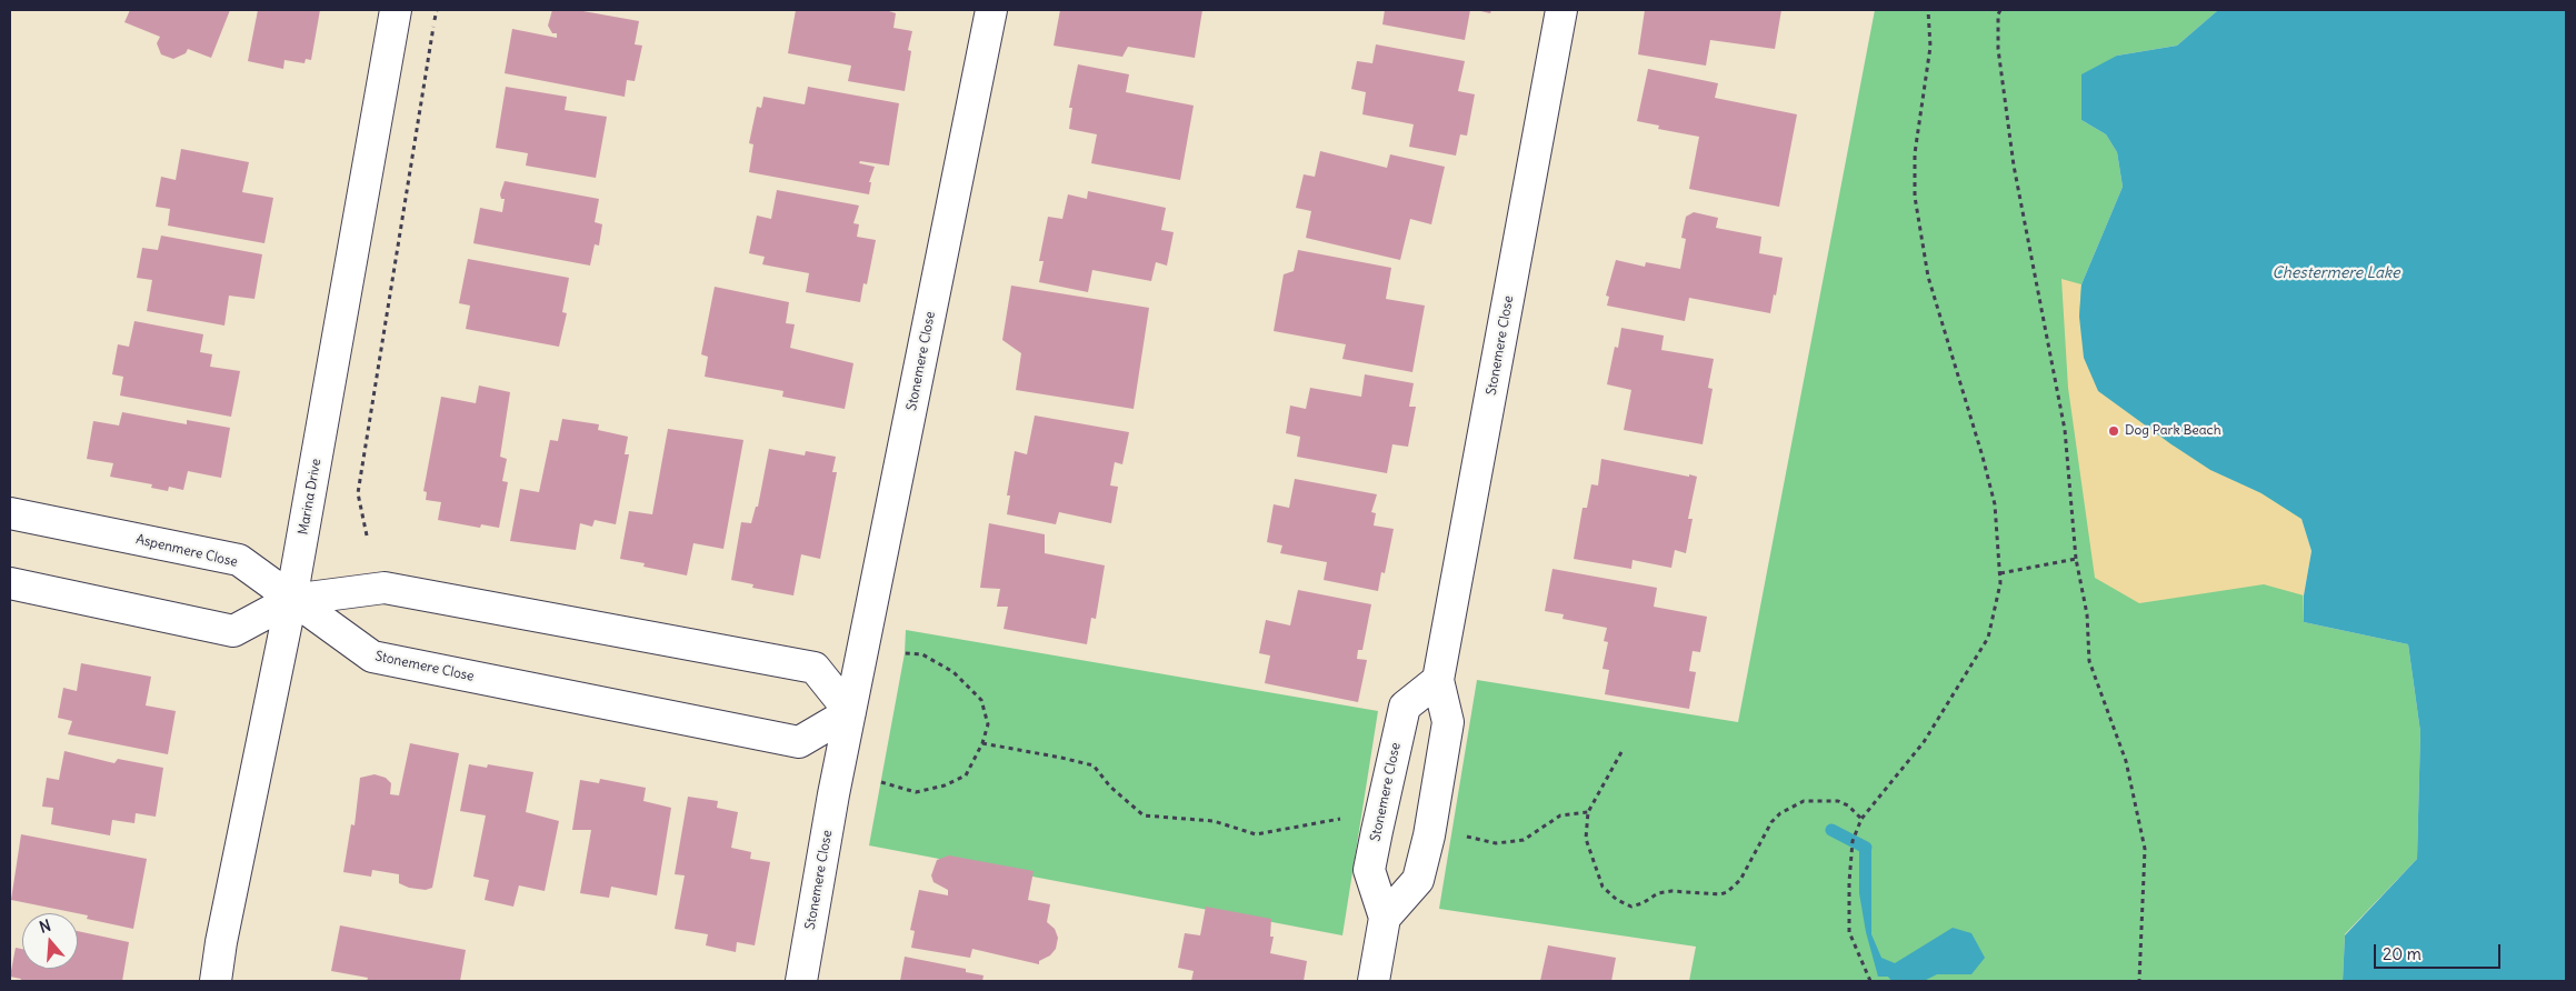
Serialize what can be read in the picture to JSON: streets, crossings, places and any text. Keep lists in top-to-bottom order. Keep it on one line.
{"streets":{"street":["Stonemere Close","Marina Drive","Aspenmere Close"]},"crossings":[["Stonemere Close","Marina Drive"],["Stonemere Close","Aspenmere Close"],["Marina Drive","Aspenmere Close"]],"water":["Chestermere Lake"],"places":["Dog Park Beach"],"scale_bar":"20 m","north":"top"}
